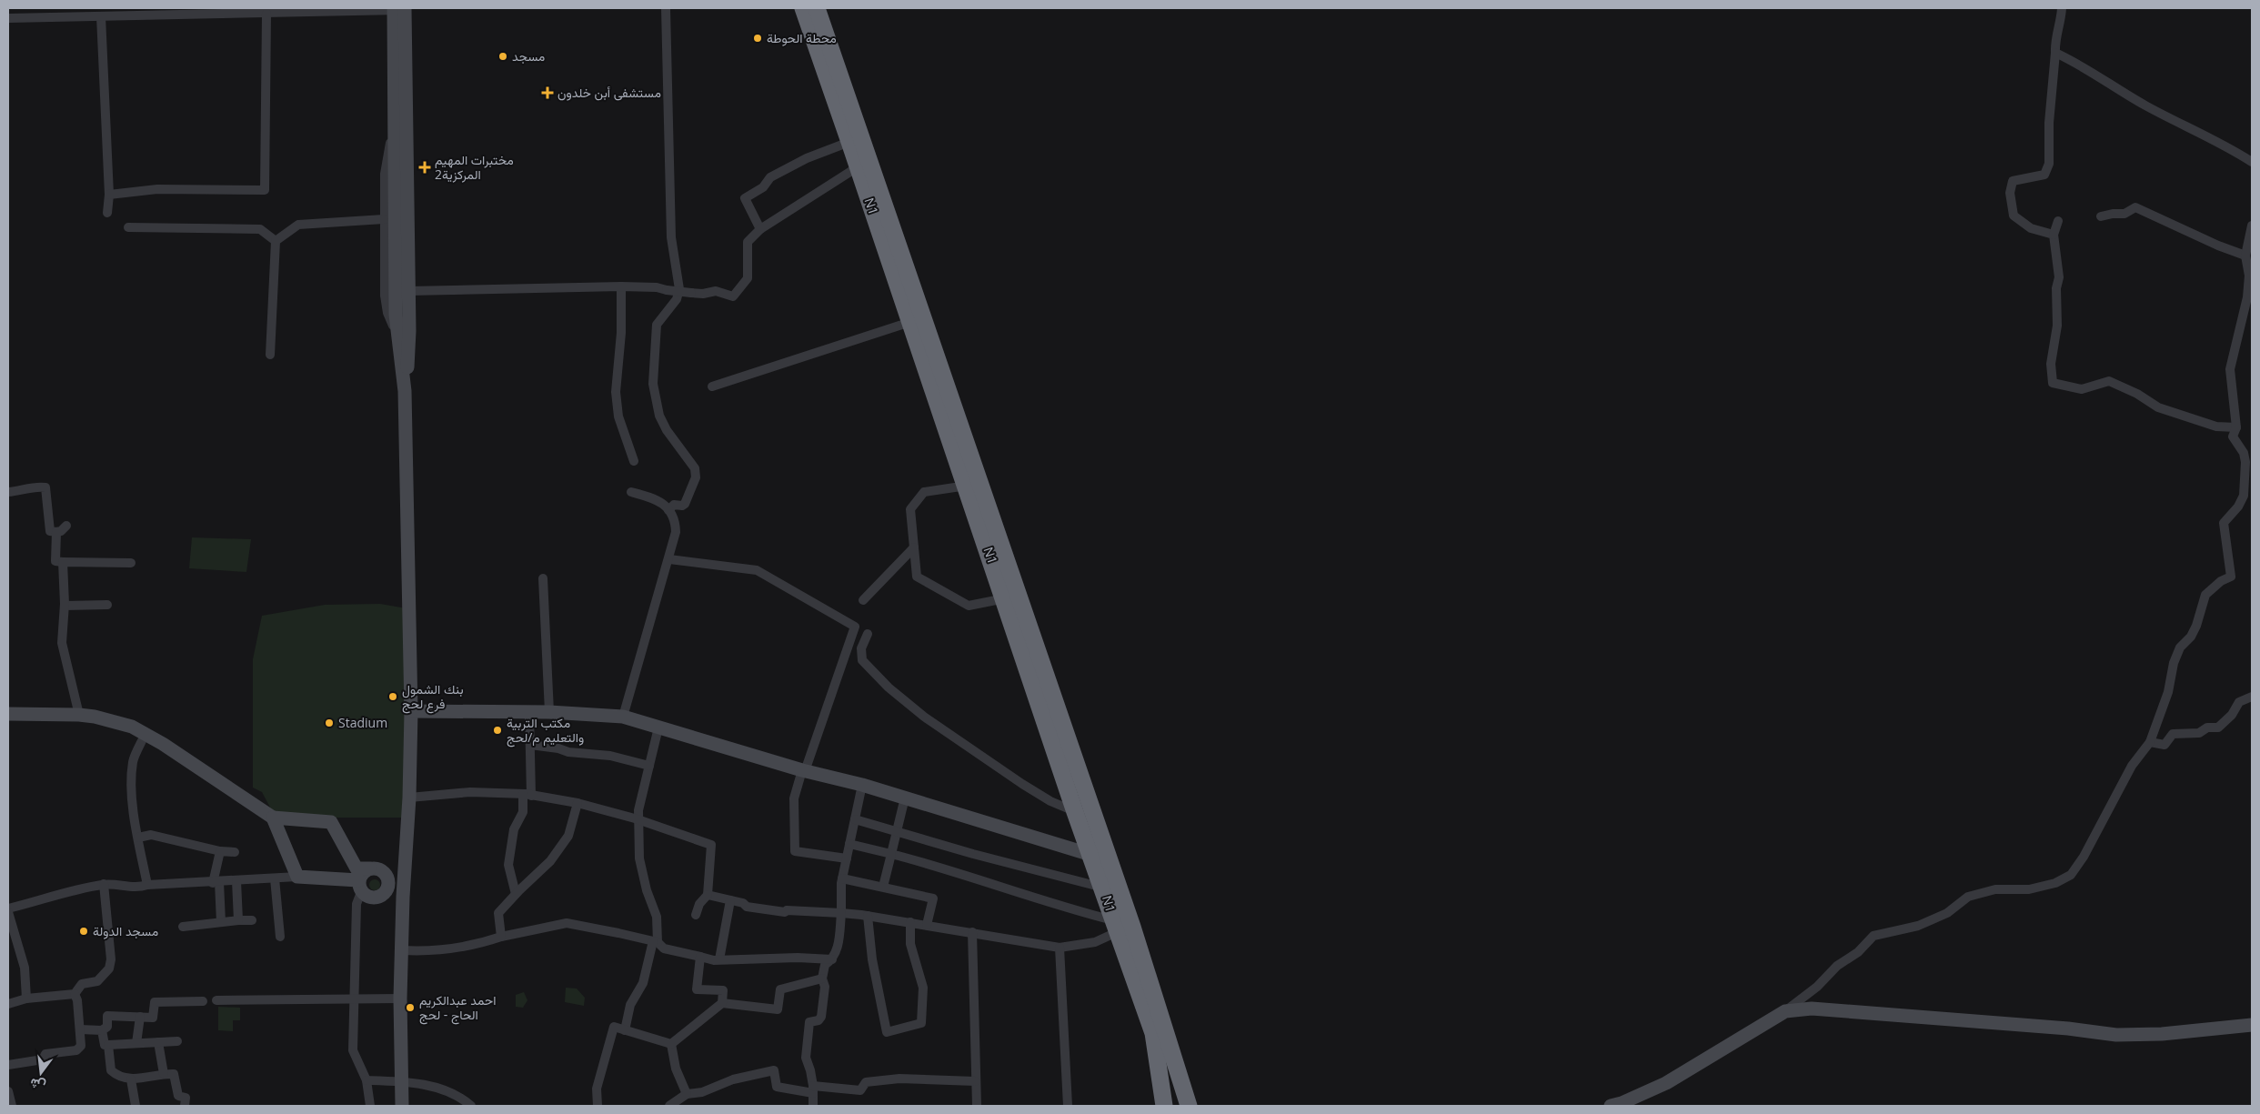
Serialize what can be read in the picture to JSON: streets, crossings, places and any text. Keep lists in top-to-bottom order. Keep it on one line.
{"streets":{"highway":["N1"]},"places":{"other":["محطة الحوطة","مسجد","بنك الشمول فرع لحج","Stadium","مكتب التربية والتعليم م/لحج","مسجد الدولة","احمد عبدالكريم الحاج - لحج"],"health":["مستشفى أبن خلدون","مختبرات المهيم المركزية2"]},"north":"bottom"}
